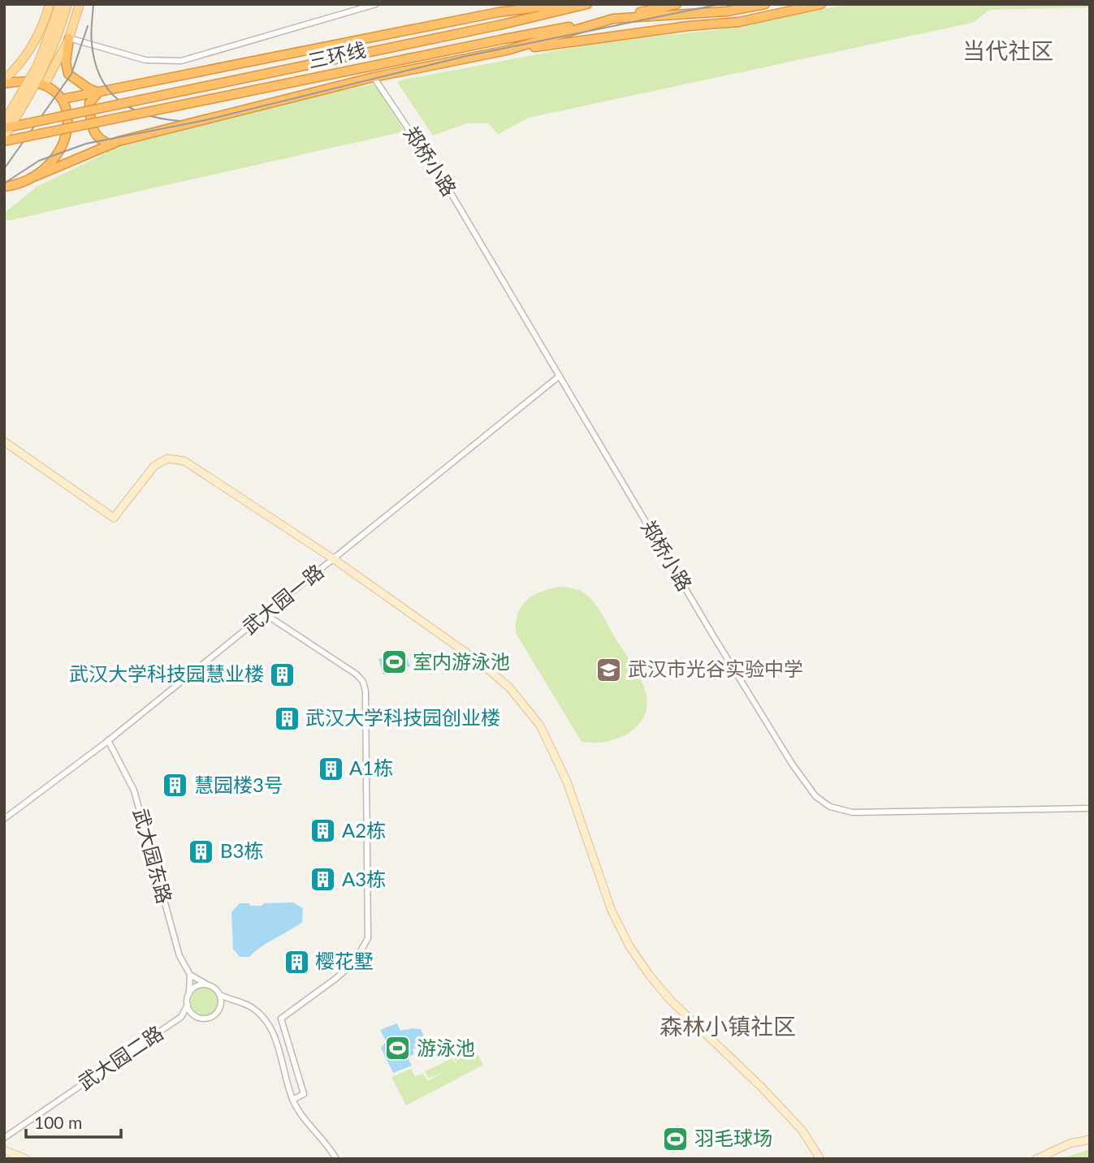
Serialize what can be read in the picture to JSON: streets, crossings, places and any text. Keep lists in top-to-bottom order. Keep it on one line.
{"streets":{"highway":["三环线"],"street":["郑桥小路","武大园一路","武大园东路","武大园二路"]},"crossings":[["郑桥小路","武大园一路"],["武大园一路","武大园东路"]],"districts":["当代社区","森林小镇社区"],"places":{"sports":["室内游泳池","游泳池","羽毛球场"],"school or university":["武汉市光谷实验中学"],"building":["武汉大学科技园慧业楼","武汉大学科技园创业楼","A1栋","慧园楼3号","A2栋","B3栋","A3栋","樱花墅"]},"scale_bar":"100 m"}
